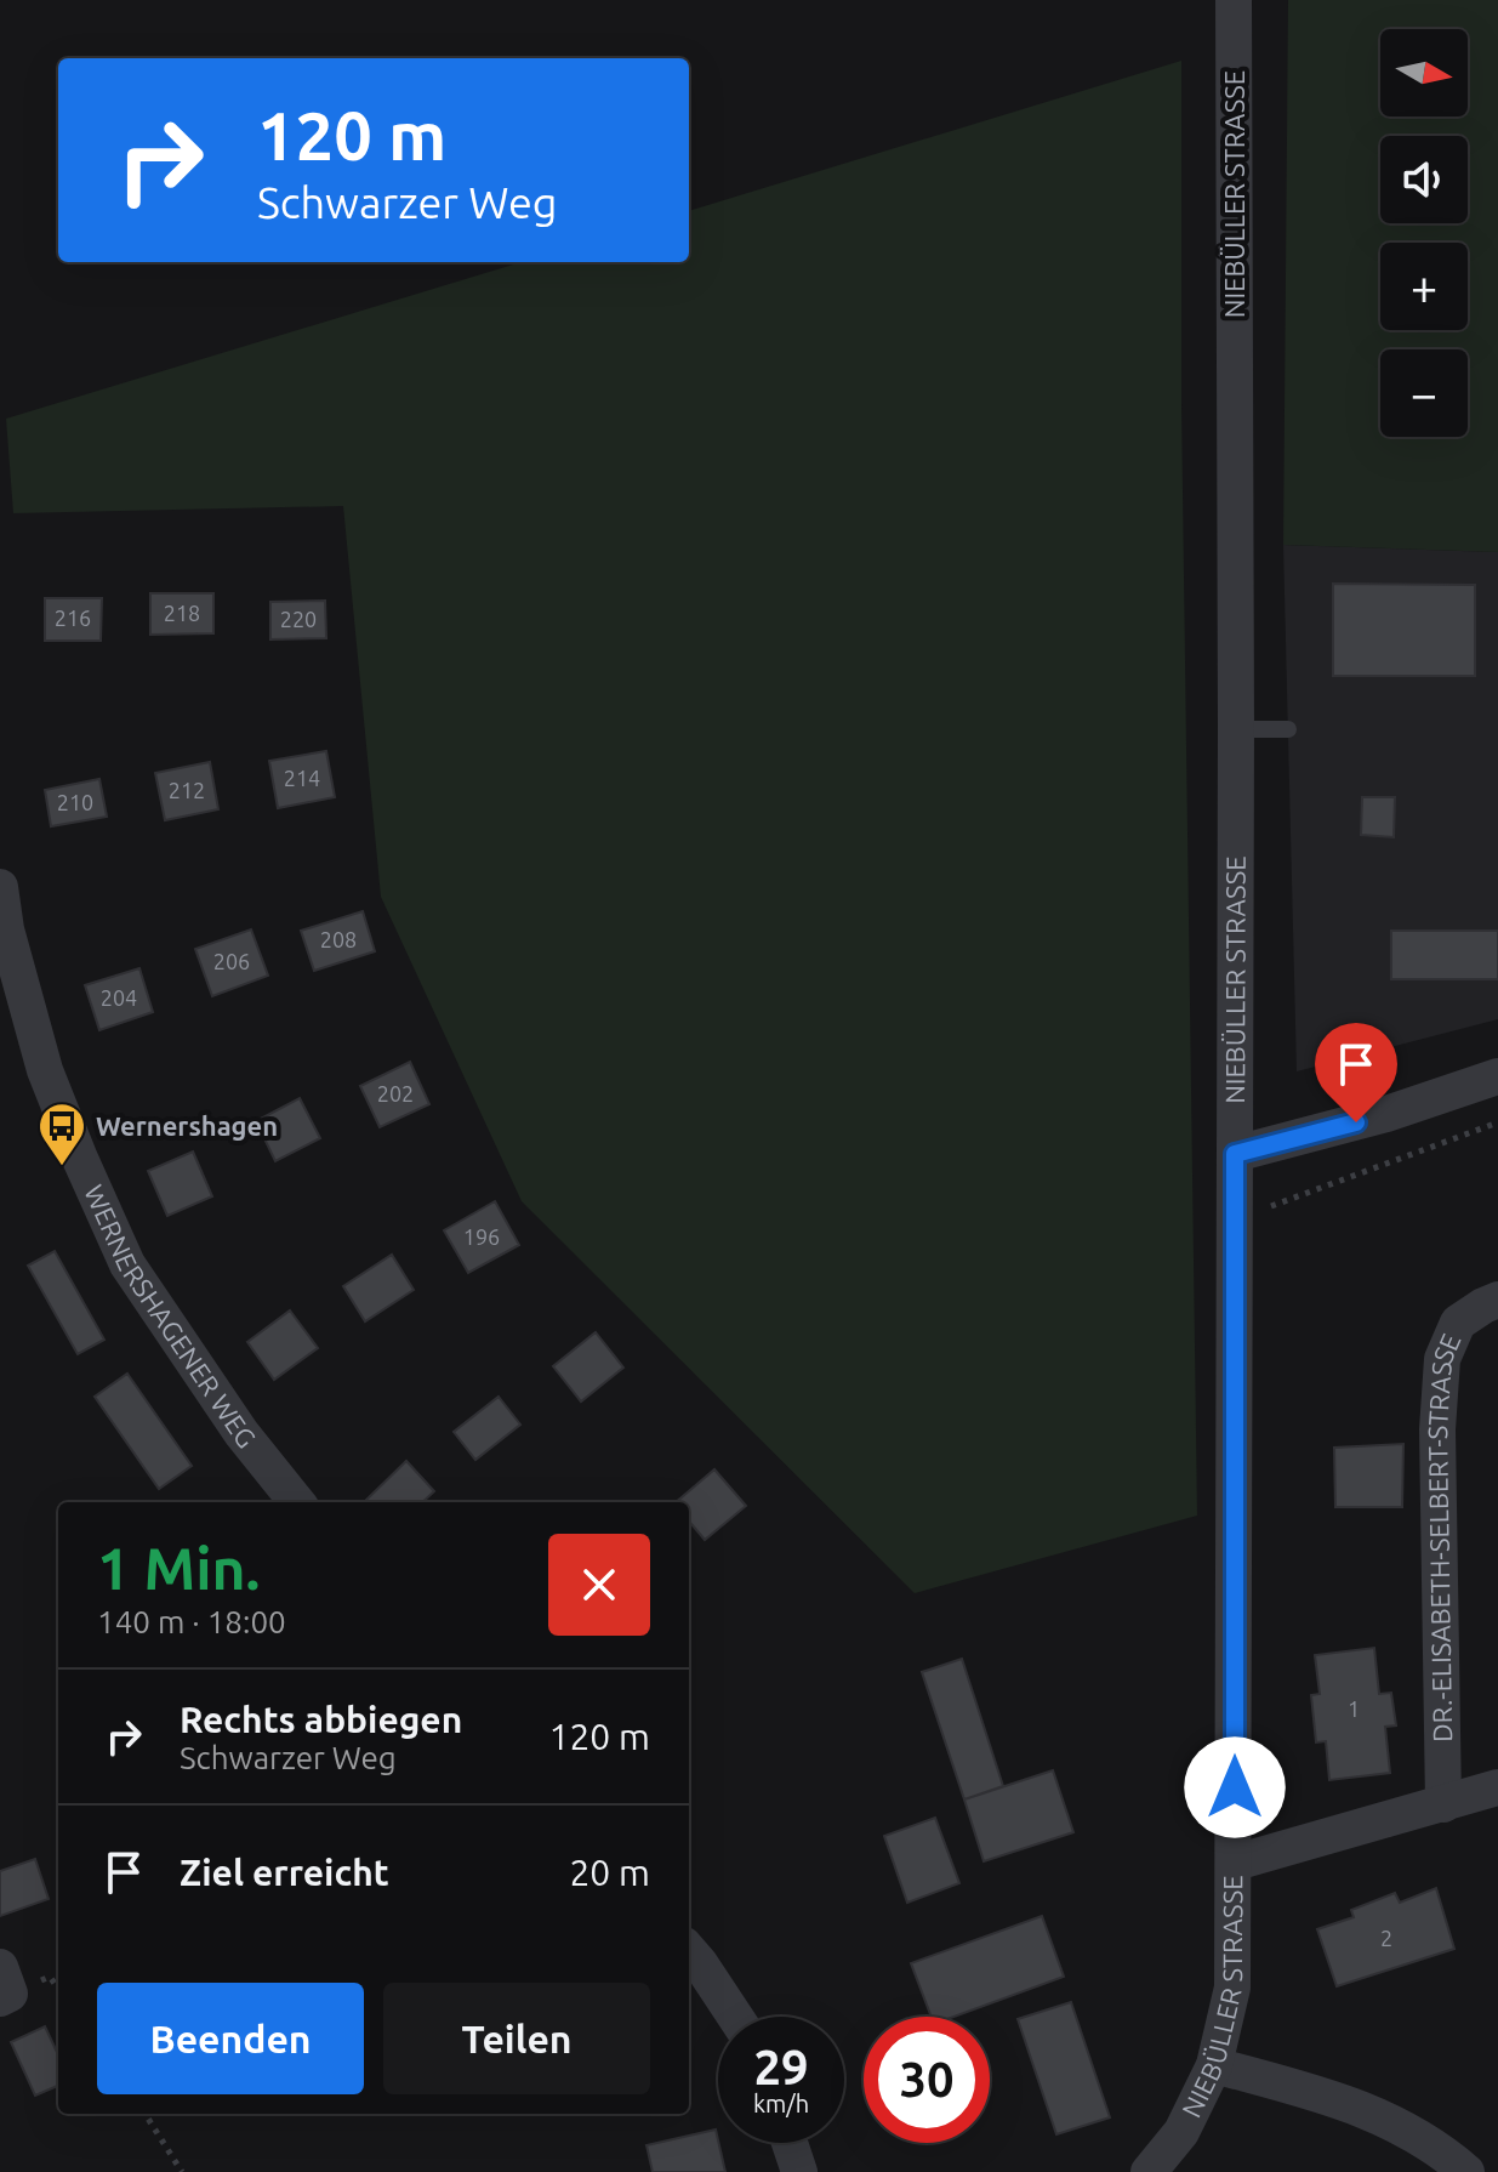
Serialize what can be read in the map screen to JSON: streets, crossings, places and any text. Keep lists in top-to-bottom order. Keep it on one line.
{"streets":{"street":["NIEBÜLLER STRASSE","WERNERSHAGENER WEG","DR.-ELISABETH-SELBERT-STRASSE"]},"places":{"bus stop":["Wernershagen"]},"house_numbers":["218","216","220","214","212","210","208","206","204","202","196","1","2"],"north":"right","page":{"map_buttons":["+","−"],"turn":["120 m","Schwarzer Weg"],"heading":["1 Min.","140 m · 18:00"],"list":[{"name":"Rechts abbiegen","note":"Schwarzer Weg","value":"120 m"},{"name":"Ziel erreicht","value":"20 m"}],"buttons":["Beenden","Teilen"],"speed":"29 km/h","limit":"30"}}
